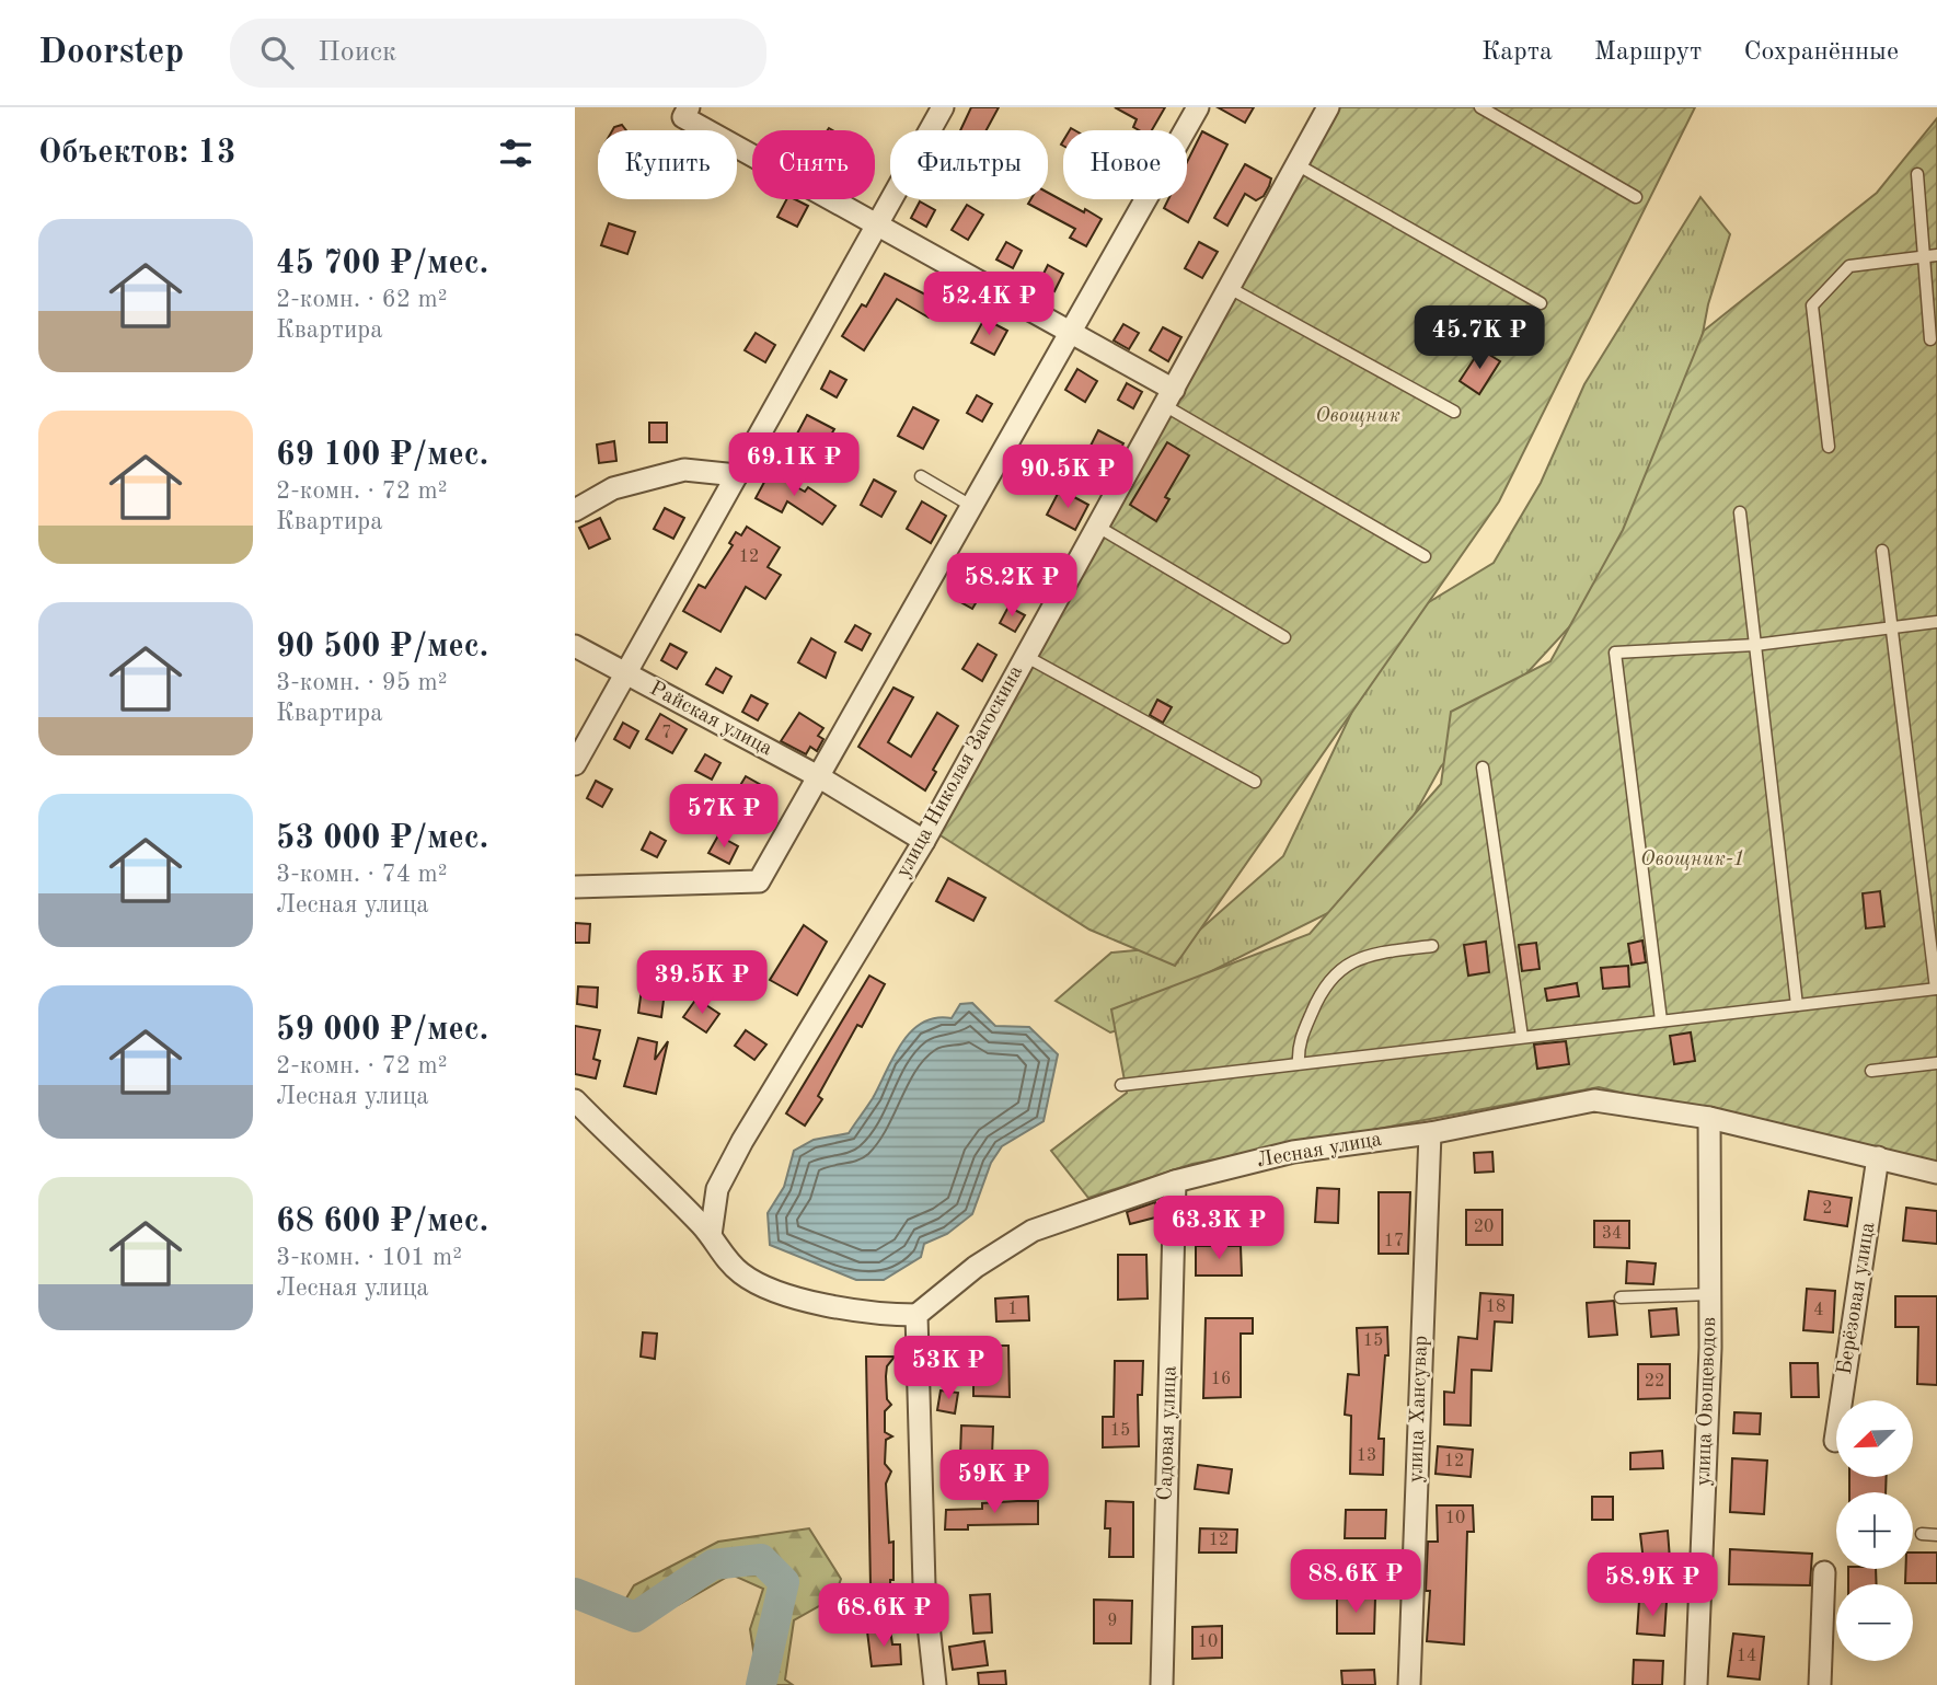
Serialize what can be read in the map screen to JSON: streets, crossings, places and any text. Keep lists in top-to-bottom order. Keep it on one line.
{"streets":{"street":["Райская улица","улица Николая Загоскина","Лесная улица","Берёзовая улица","улица Овощеводов","улица Хансувар","Садовая улица"]},"crossings":[["Райская улица","улица Николая Загоскина"],["Лесная улица","Берёзовая улица"],["Лесная улица","улица Овощеводов"],["Лесная улица","улица Хансувар"],["Лесная улица","Садовая улица"]],"parks":["Овощник","Овощник-1"],"house_numbers":["12","7","2","20","34","17","18","1","4","15","16","22","15","13","12","10","12","9","10","14"],"north":"bottom left","page":{"header":"Doorstep","search":"Поиск","nav":["Карта","Маршрут","Сохранённые"],"heading":"Объектов: 13","chip":["Купить","Снять","Фильтры","Новое"],"list":[{"name":"45 700 ₽/мес.","note":"2-комн. · 62 m² · Квартира"},{"name":"69 100 ₽/мес.","note":"2-комн. · 72 m² · Квартира"},{"name":"90 500 ₽/мес.","note":"3-комн. · 95 m² · Квартира"},{"name":"53 000 ₽/мес.","note":"3-комн. · 74 m² · Лесная улица"},{"name":"59 000 ₽/мес.","note":"2-комн. · 72 m² · Лесная улица"},{"name":"68 600 ₽/мес.","note":"3-комн. · 101 m² · Лесная улица"}],"price":["52.4K ₽","45.7K ₽","69.1K ₽","90.5K ₽","58.2K ₽","57K ₽","39.5K ₽","63.3K ₽","53K ₽","59K ₽","88.6K ₽","58.9K ₽","68.6K ₽"],"map_buttons":["+","−"]}}
